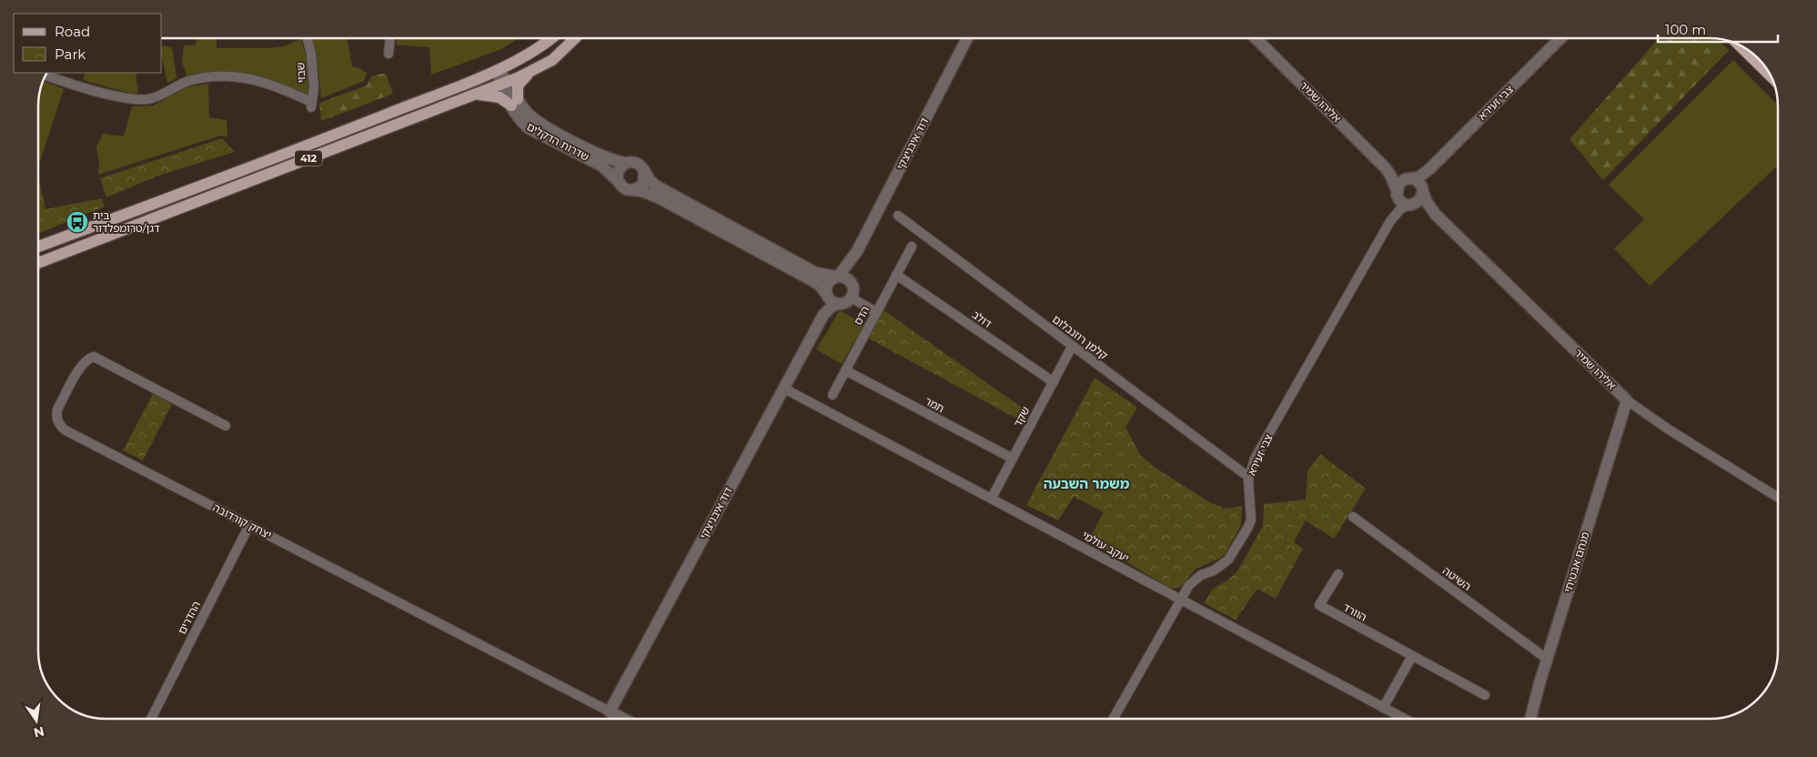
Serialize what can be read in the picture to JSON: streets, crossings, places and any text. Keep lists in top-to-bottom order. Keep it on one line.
{"streets":{"main road":["412"],"street":["שבזי","אליהו שמיר","צבי זעירא","שדרות הדקלים","דוד איבניצקי","הדס","דולב","קלמן רוזנבלום","תמר","שקד","יצחק קורדובה","יעקב עולמי","מנחם אבטיחי","השיטה","הוורד","ההדרים"]},"crossings":[["אליהו שמיר","צבי זעירא"],["אליהו שמיר","מנחם אבטיחי"],["צבי זעירא","קלמן רוזנבלום"],["צבי זעירא","יעקב עולמי"],["שדרות הדקלים","412"],["דוד איבניצקי","יצחק קורדובה"],["דוד איבניצקי","יעקב עולמי"],["הדס","דולב"],["הדס","תמר"],["דולב","שקד"],["קלמן רוזנבלום","שקד"],["תמר","שקד"],["שקד","יעקב עולמי"],["יצחק קורדובה","ההדרים"],["מנחם אבטיחי","השיטה"]],"districts":["משמר השבעה"],"places":{"bus stop":["בית דגן/טרומפלדור"]},"legend":["Road","Park"],"scale_bar":"100 m","north":"bottom"}
